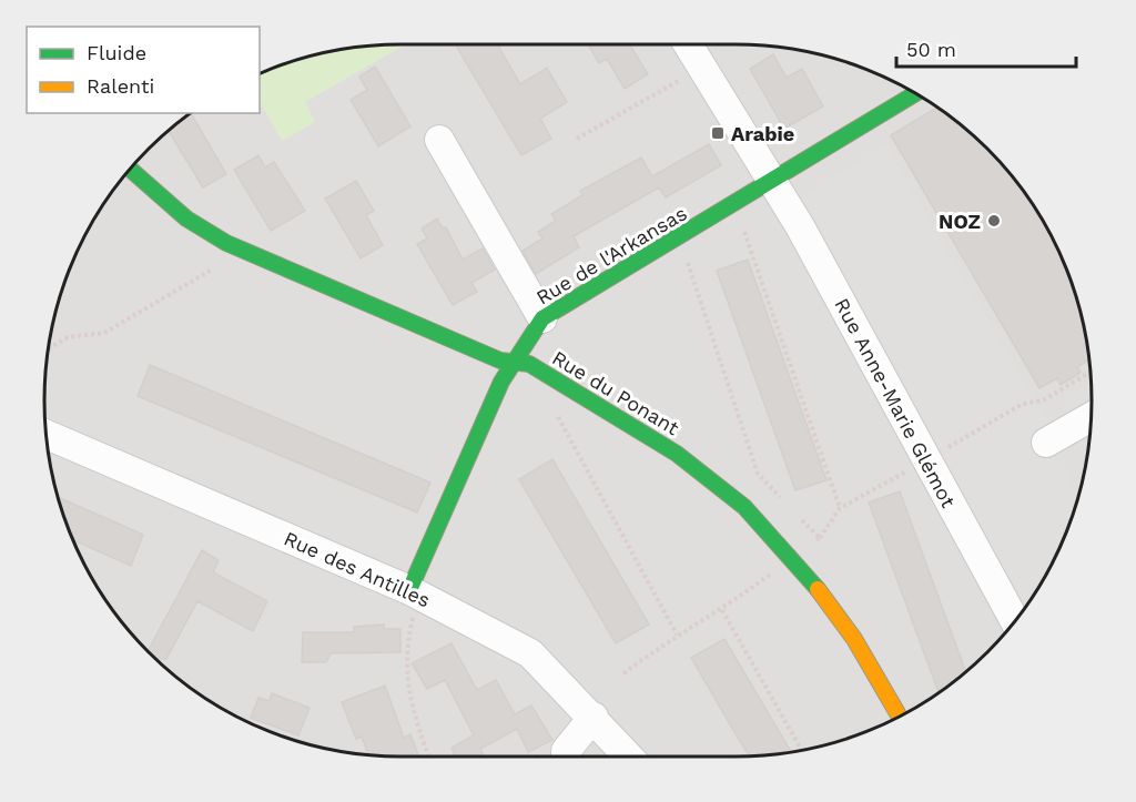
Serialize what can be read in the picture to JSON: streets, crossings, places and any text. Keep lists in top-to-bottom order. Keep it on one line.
{"streets":{"street":["Rue de l'Arkansas","Rue du Ponant","Rue Anne-Marie Glémot","Rue des Antilles"]},"crossings":[["Rue de l'Arkansas","Rue du Ponant"],["Rue de l'Arkansas","Rue Anne-Marie Glémot"],["Rue de l'Arkansas","Rue des Antilles"]],"places":{"transit":["Arabie"],"other":["NOZ"]},"legend":["Fluide","Ralenti"],"scale_bar":"50 m"}
